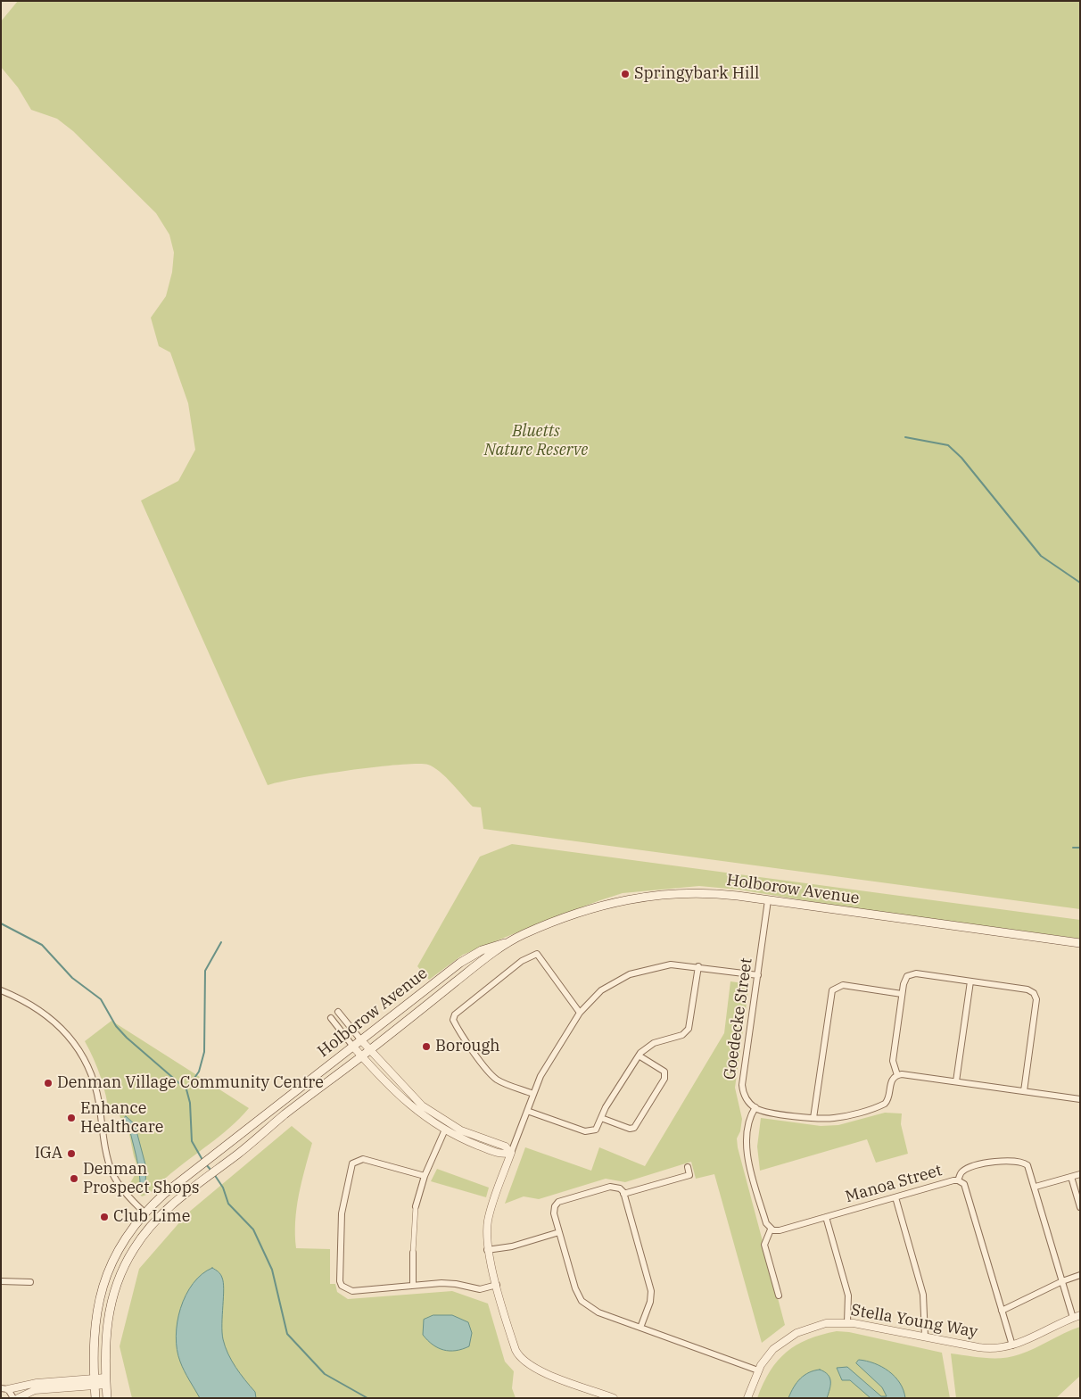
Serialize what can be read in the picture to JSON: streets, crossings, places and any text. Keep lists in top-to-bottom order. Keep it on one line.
{"streets":{"main road":["Holborow Avenue"],"street":["Goedecke Street","Manoa Street","Stella Young Way"]},"crossings":[["Holborow Avenue","Goedecke Street"],["Manoa Street","Stella Young Way"]],"parks":["Bluetts Nature Reserve"],"places":["Springybark Hill","Borough","Denman Village Community Centre","Enhance Healthcare","IGA","Denman Prospect Shops","Club Lime"]}
